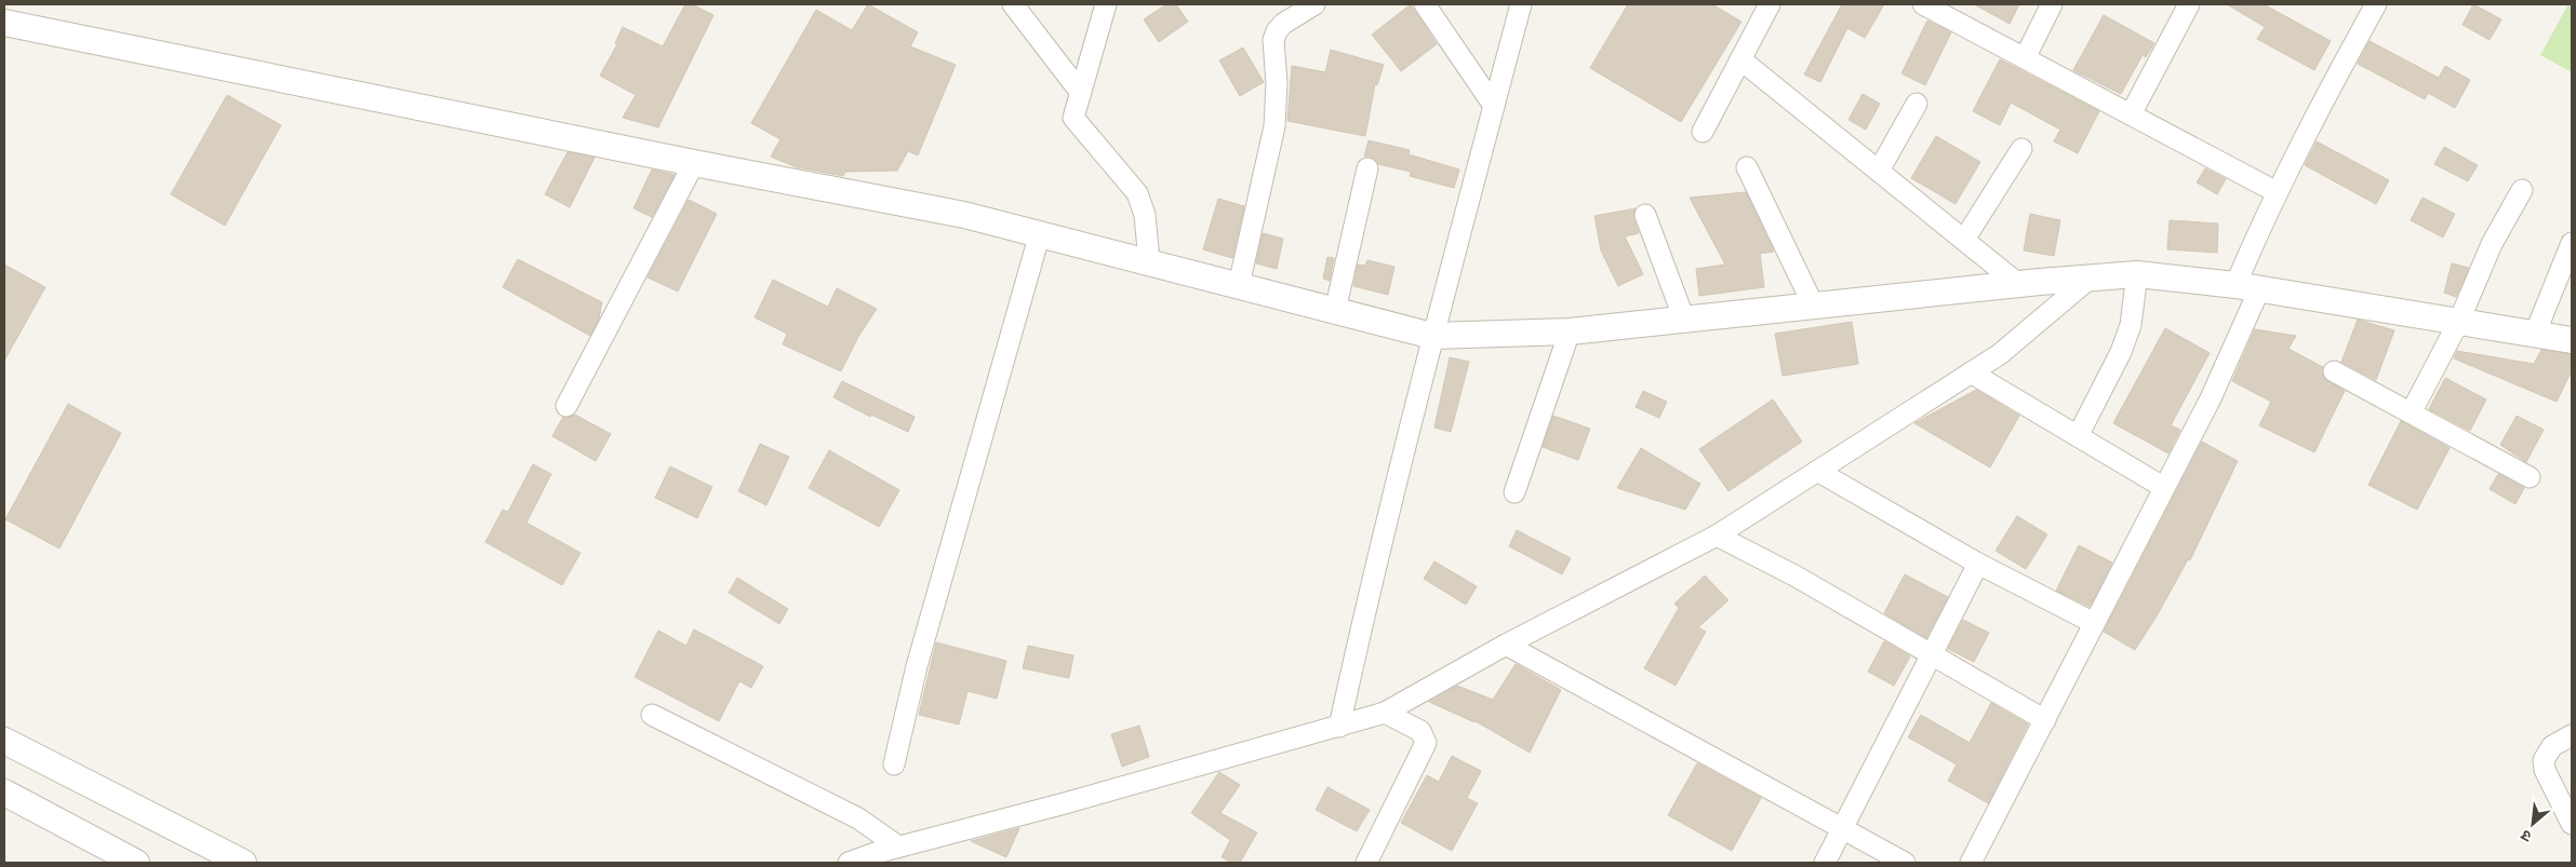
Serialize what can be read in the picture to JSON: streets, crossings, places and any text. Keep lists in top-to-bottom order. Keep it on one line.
{"north":"bottom left"}
